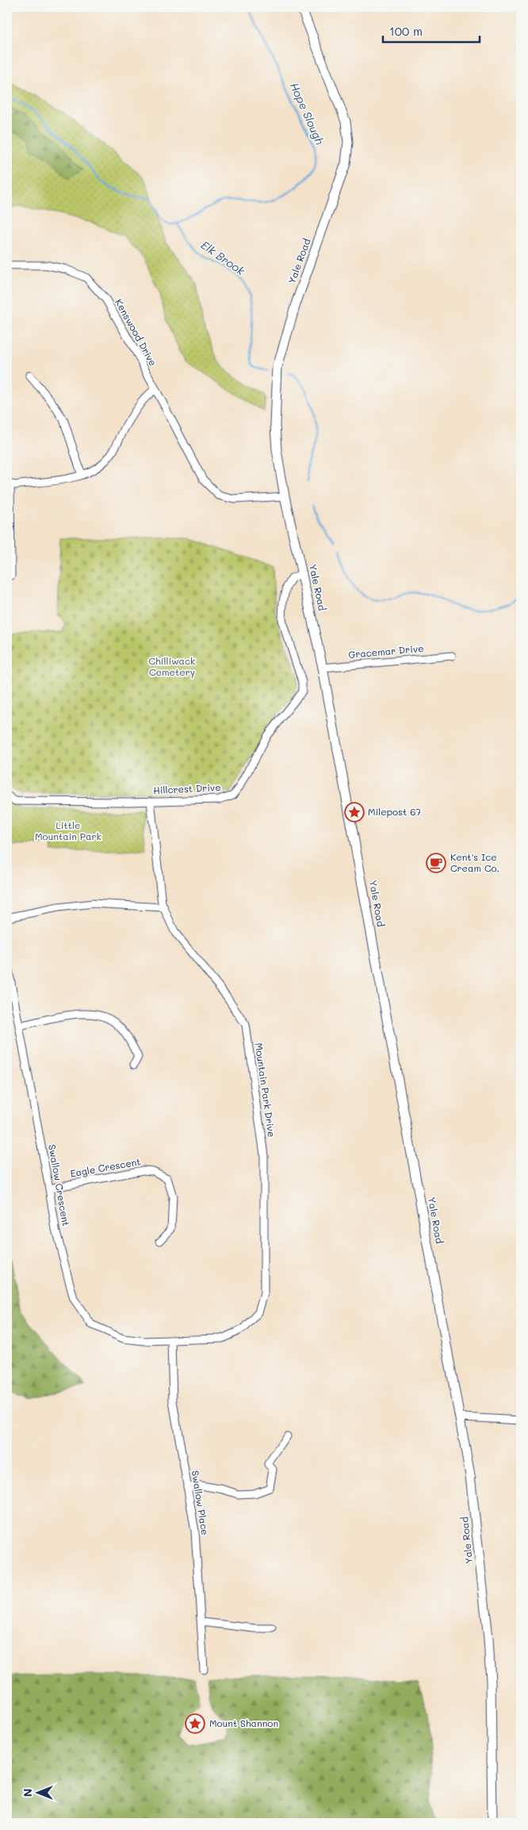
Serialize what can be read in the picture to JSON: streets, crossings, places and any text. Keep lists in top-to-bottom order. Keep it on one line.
{"streets":{"main road":["Yale Road"],"street":["Kenswood Drive","Gracemar Drive","Hillcrest Drive","Mountain Park Drive","Eagle Crescent","Swallow Crescent","Swallow Place"]},"crossings":[["Yale Road","Kenswood Drive"],["Yale Road","Gracemar Drive"],["Yale Road","Hillcrest Drive"],["Hillcrest Drive","Mountain Park Drive"],["Mountain Park Drive","Swallow Crescent"],["Mountain Park Drive","Swallow Place"],["Eagle Crescent","Swallow Crescent"],["Swallow Crescent","Swallow Place"]],"water":["Hope Slough","Elk Brook"],"parks":["Chilliwack Cemetery","Little Mountain Park"],"places":{"place":["Milepost 67","Mount Shannon"],"cafe":["Kent's Ice Cream Co."]},"scale_bar":"100 m","north":"left"}
